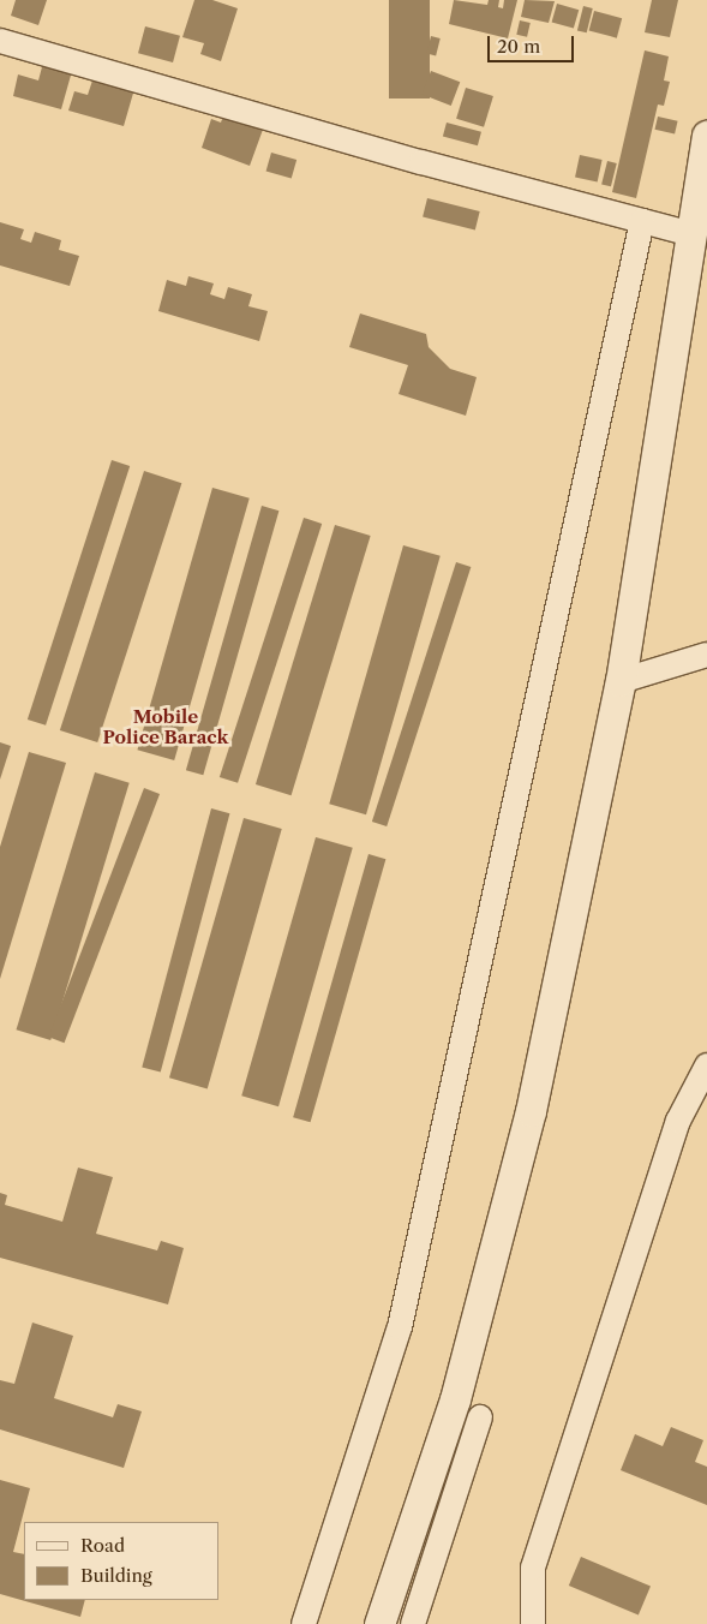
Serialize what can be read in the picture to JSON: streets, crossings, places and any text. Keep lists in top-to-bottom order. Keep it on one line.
{"districts":["Mobile Police Barack"],"legend":["Road","Building"],"scale_bar":"20 m"}
